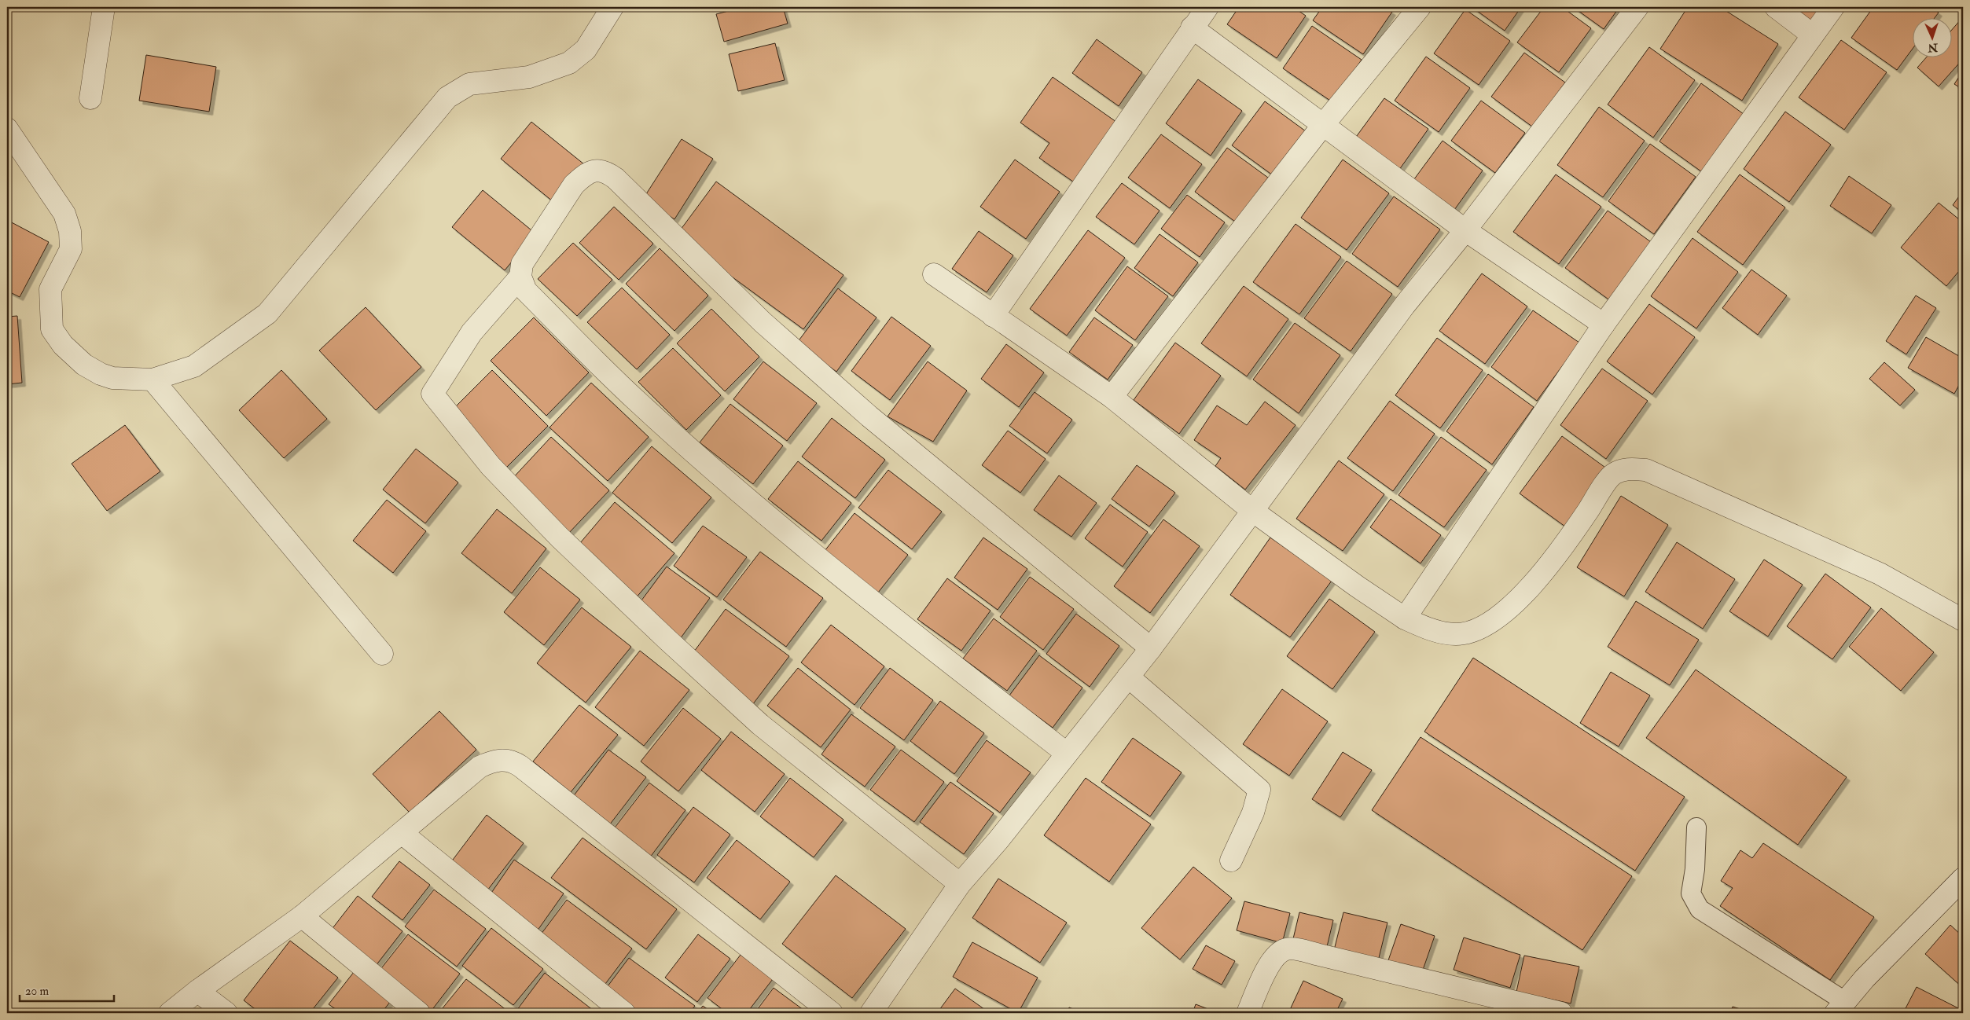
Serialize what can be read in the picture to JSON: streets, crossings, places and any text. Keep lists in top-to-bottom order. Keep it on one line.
{"scale_bar":"20 m","north":"bottom"}
